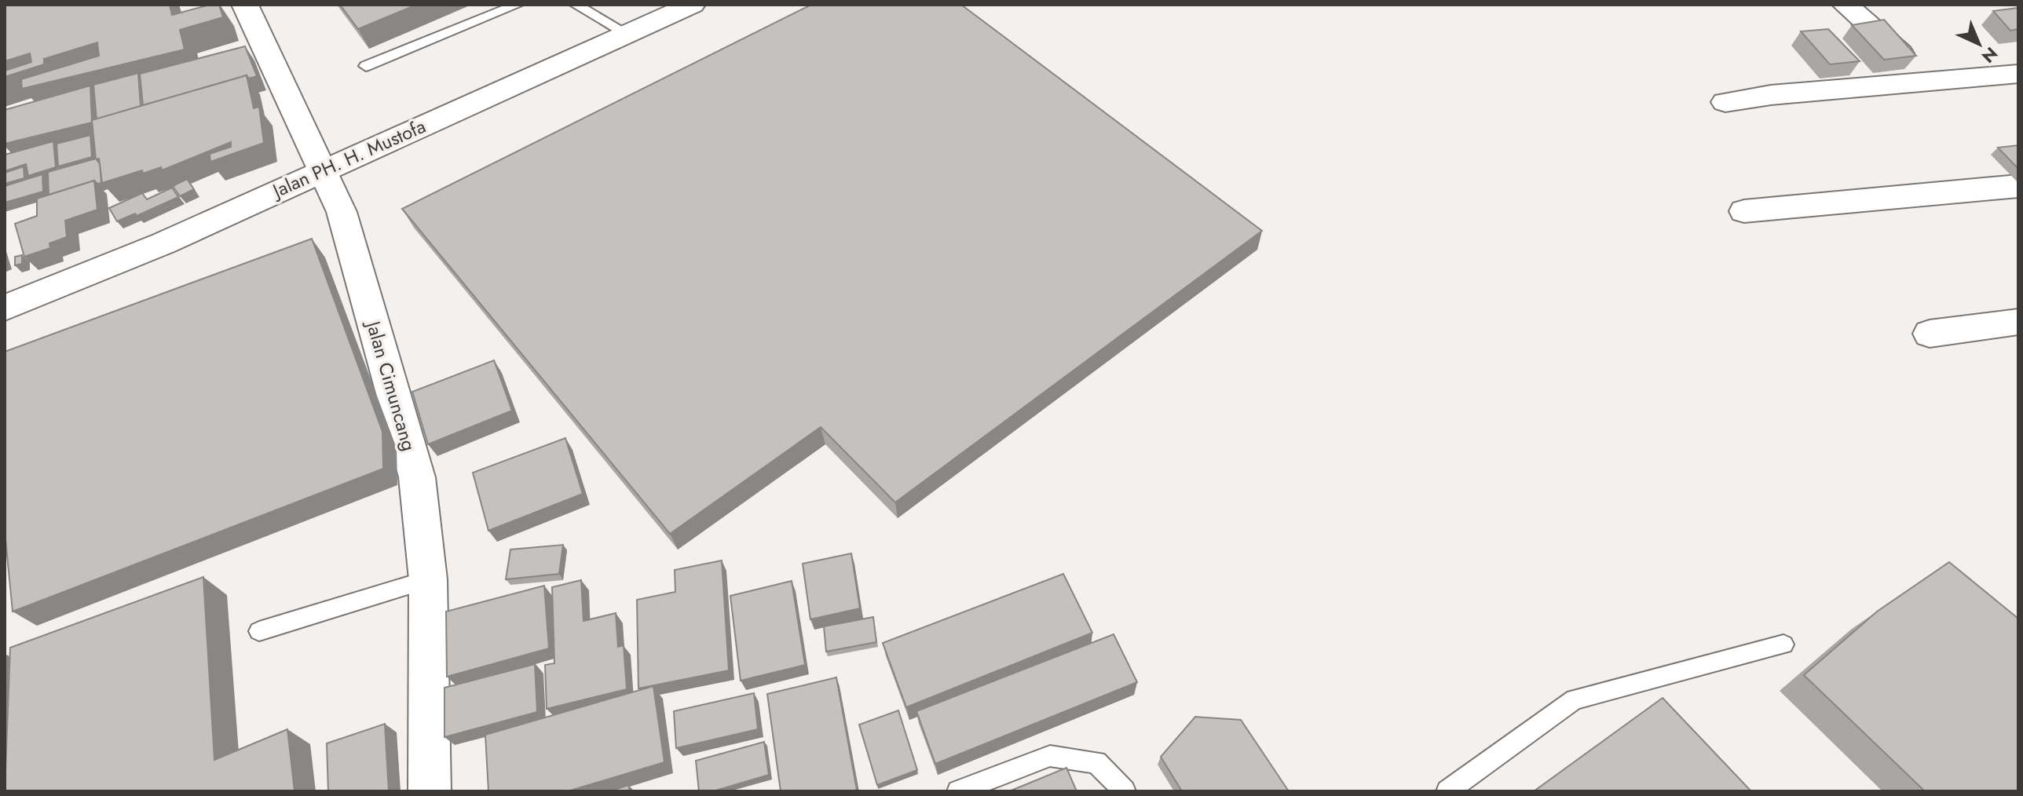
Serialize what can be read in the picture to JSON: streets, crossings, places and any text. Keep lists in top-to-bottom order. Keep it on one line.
{"streets":{"main road":["Jalan PH. H. Mustofa","Jalan Cimuncang"]},"crossings":[["Jalan PH. H. Mustofa","Jalan Cimuncang"]],"north":"bottom right"}
